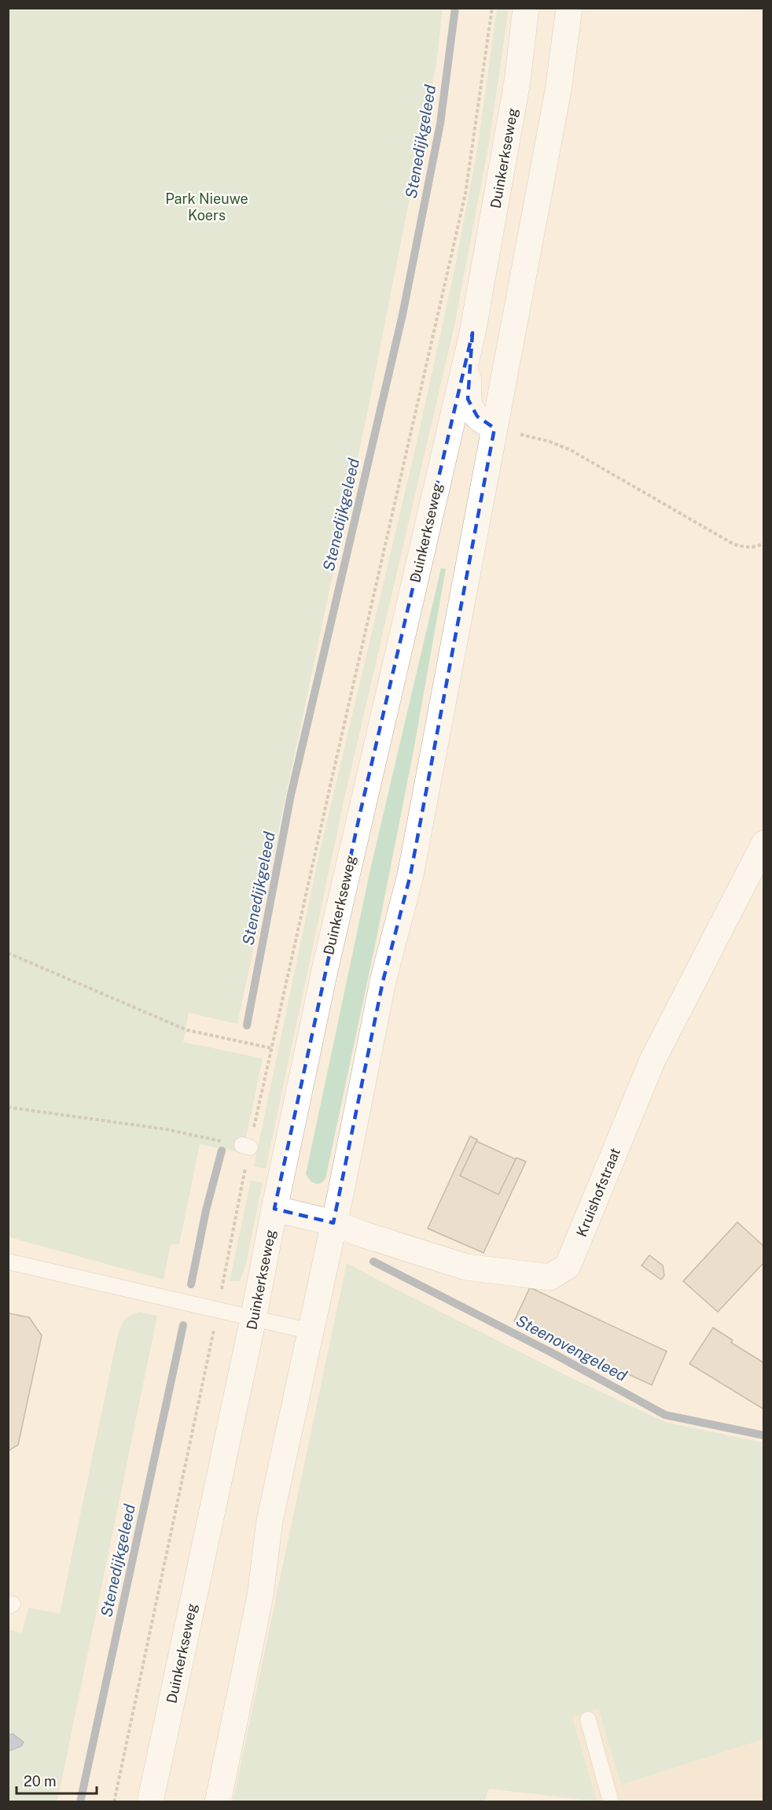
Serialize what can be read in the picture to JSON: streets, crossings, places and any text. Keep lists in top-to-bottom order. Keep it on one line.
{"streets":{"main road":["Duinkerkseweg","Kruishofstraat"]},"crossings":[["Duinkerkseweg","Kruishofstraat"]],"water":["Stenedijkgeleed","Steenovengeleed"],"parks":["Park Nieuwe Koers"],"scale_bar":"20 m"}
